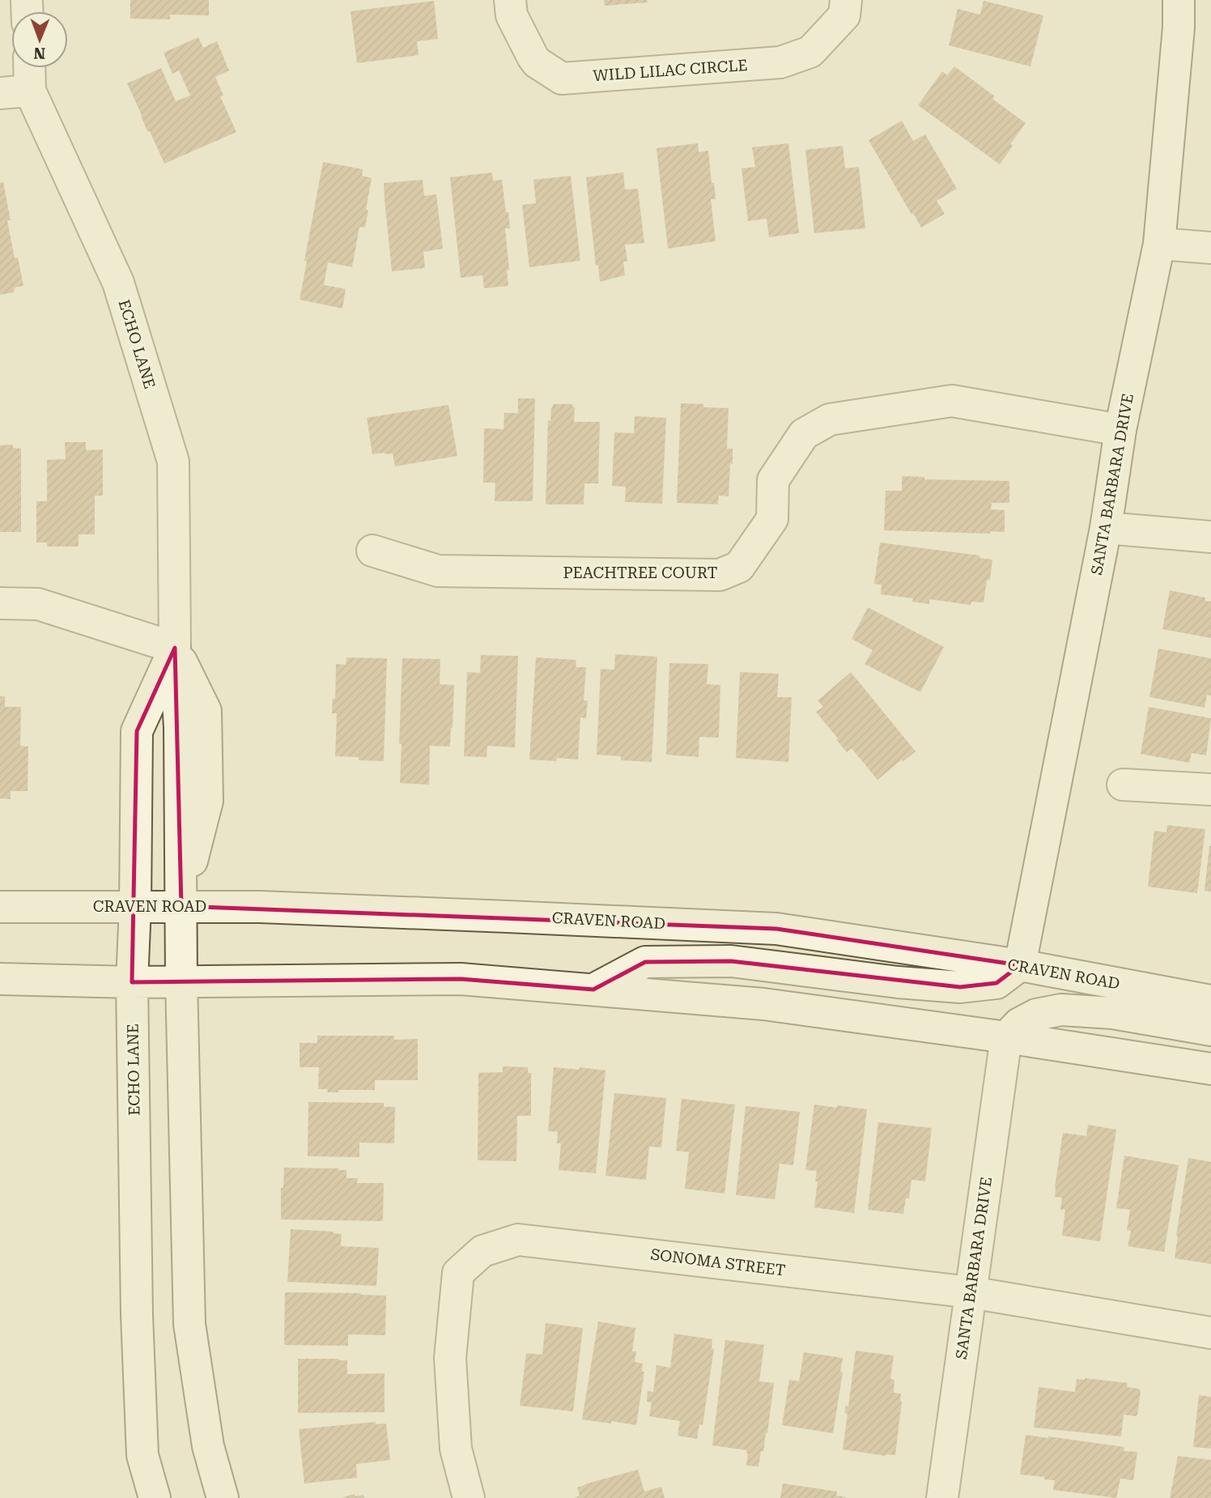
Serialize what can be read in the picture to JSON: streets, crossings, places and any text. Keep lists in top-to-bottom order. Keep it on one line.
{"streets":{"street":["WILD LILAC CIRCLE","ECHO LANE","SANTA BARBARA DRIVE","PEACHTREE COURT","CRAVEN ROAD","SONOMA STREET"]},"crossings":[["ECHO LANE","CRAVEN ROAD"],["SANTA BARBARA DRIVE","PEACHTREE COURT"],["SANTA BARBARA DRIVE","CRAVEN ROAD"],["SANTA BARBARA DRIVE","SONOMA STREET"]],"north":"bottom"}
